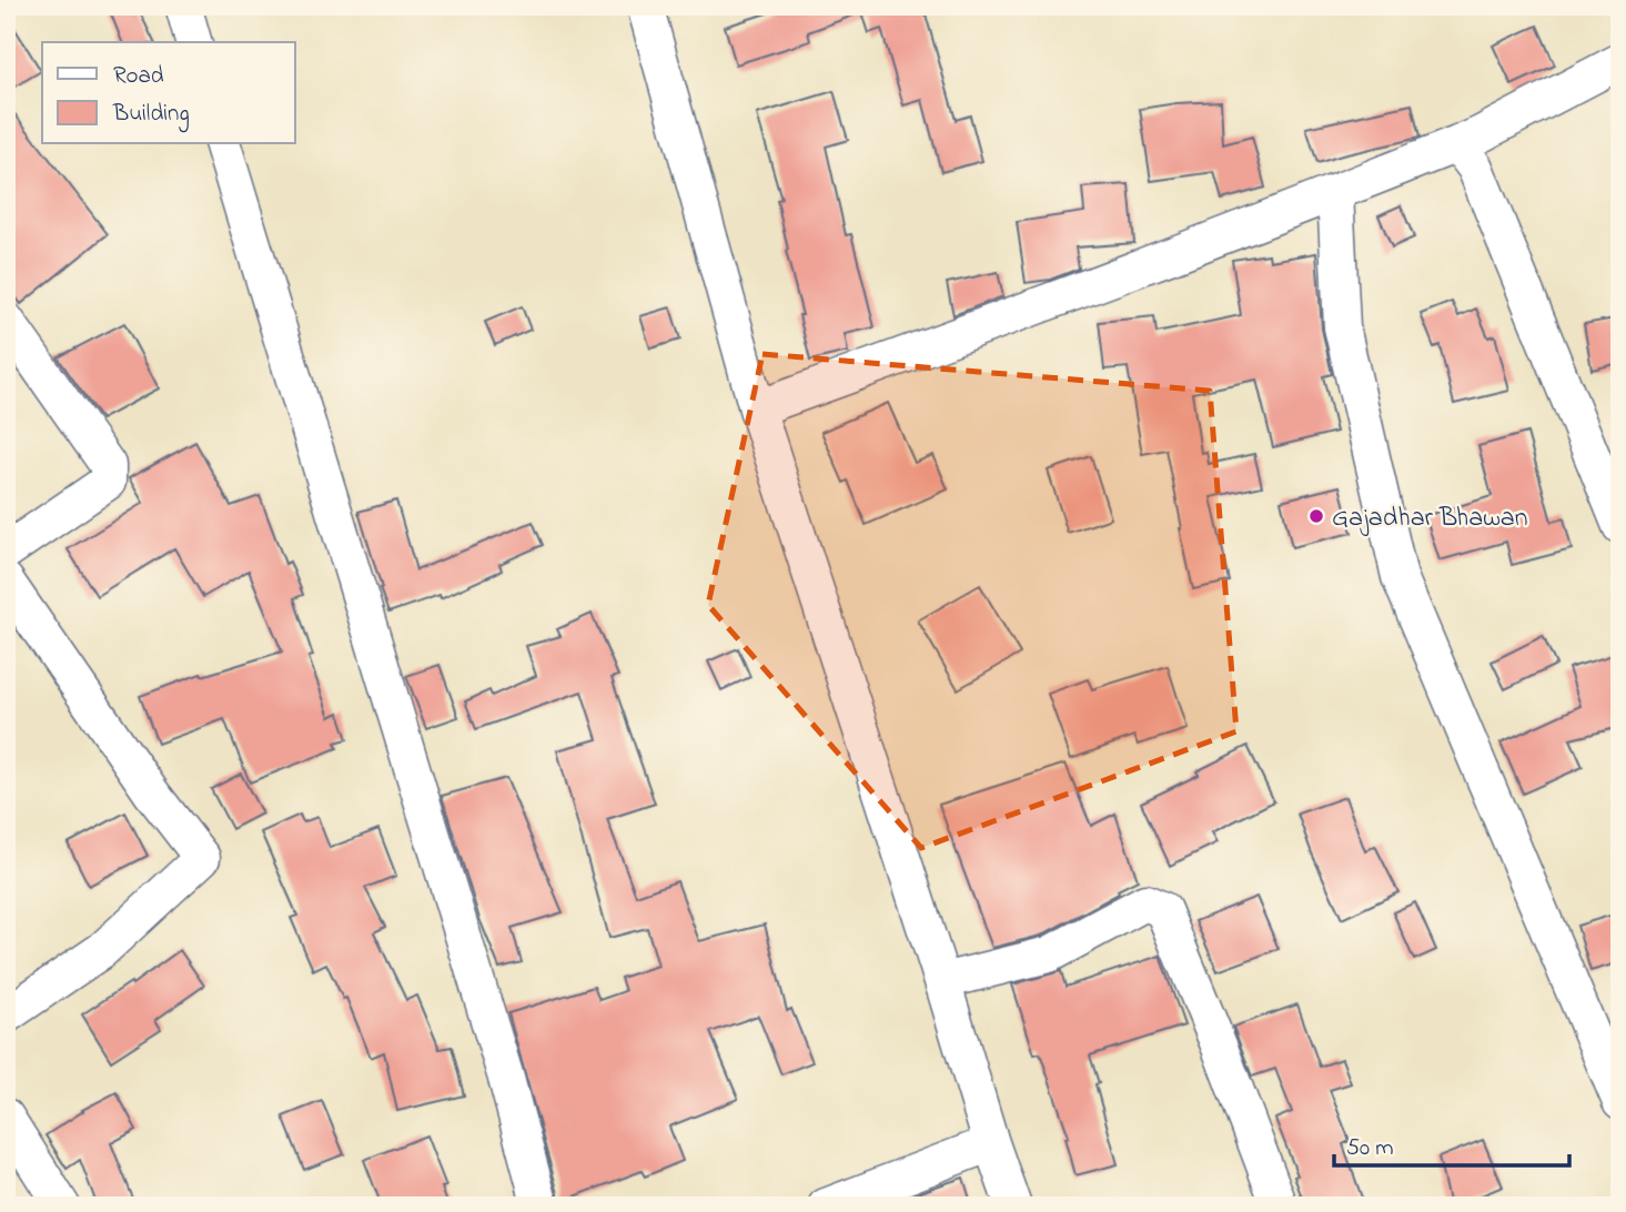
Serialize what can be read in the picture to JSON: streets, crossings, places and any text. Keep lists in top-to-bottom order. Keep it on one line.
{"places":["Gajadhar Bhawan"],"legend":["Road","Building"],"scale_bar":"50 m"}
